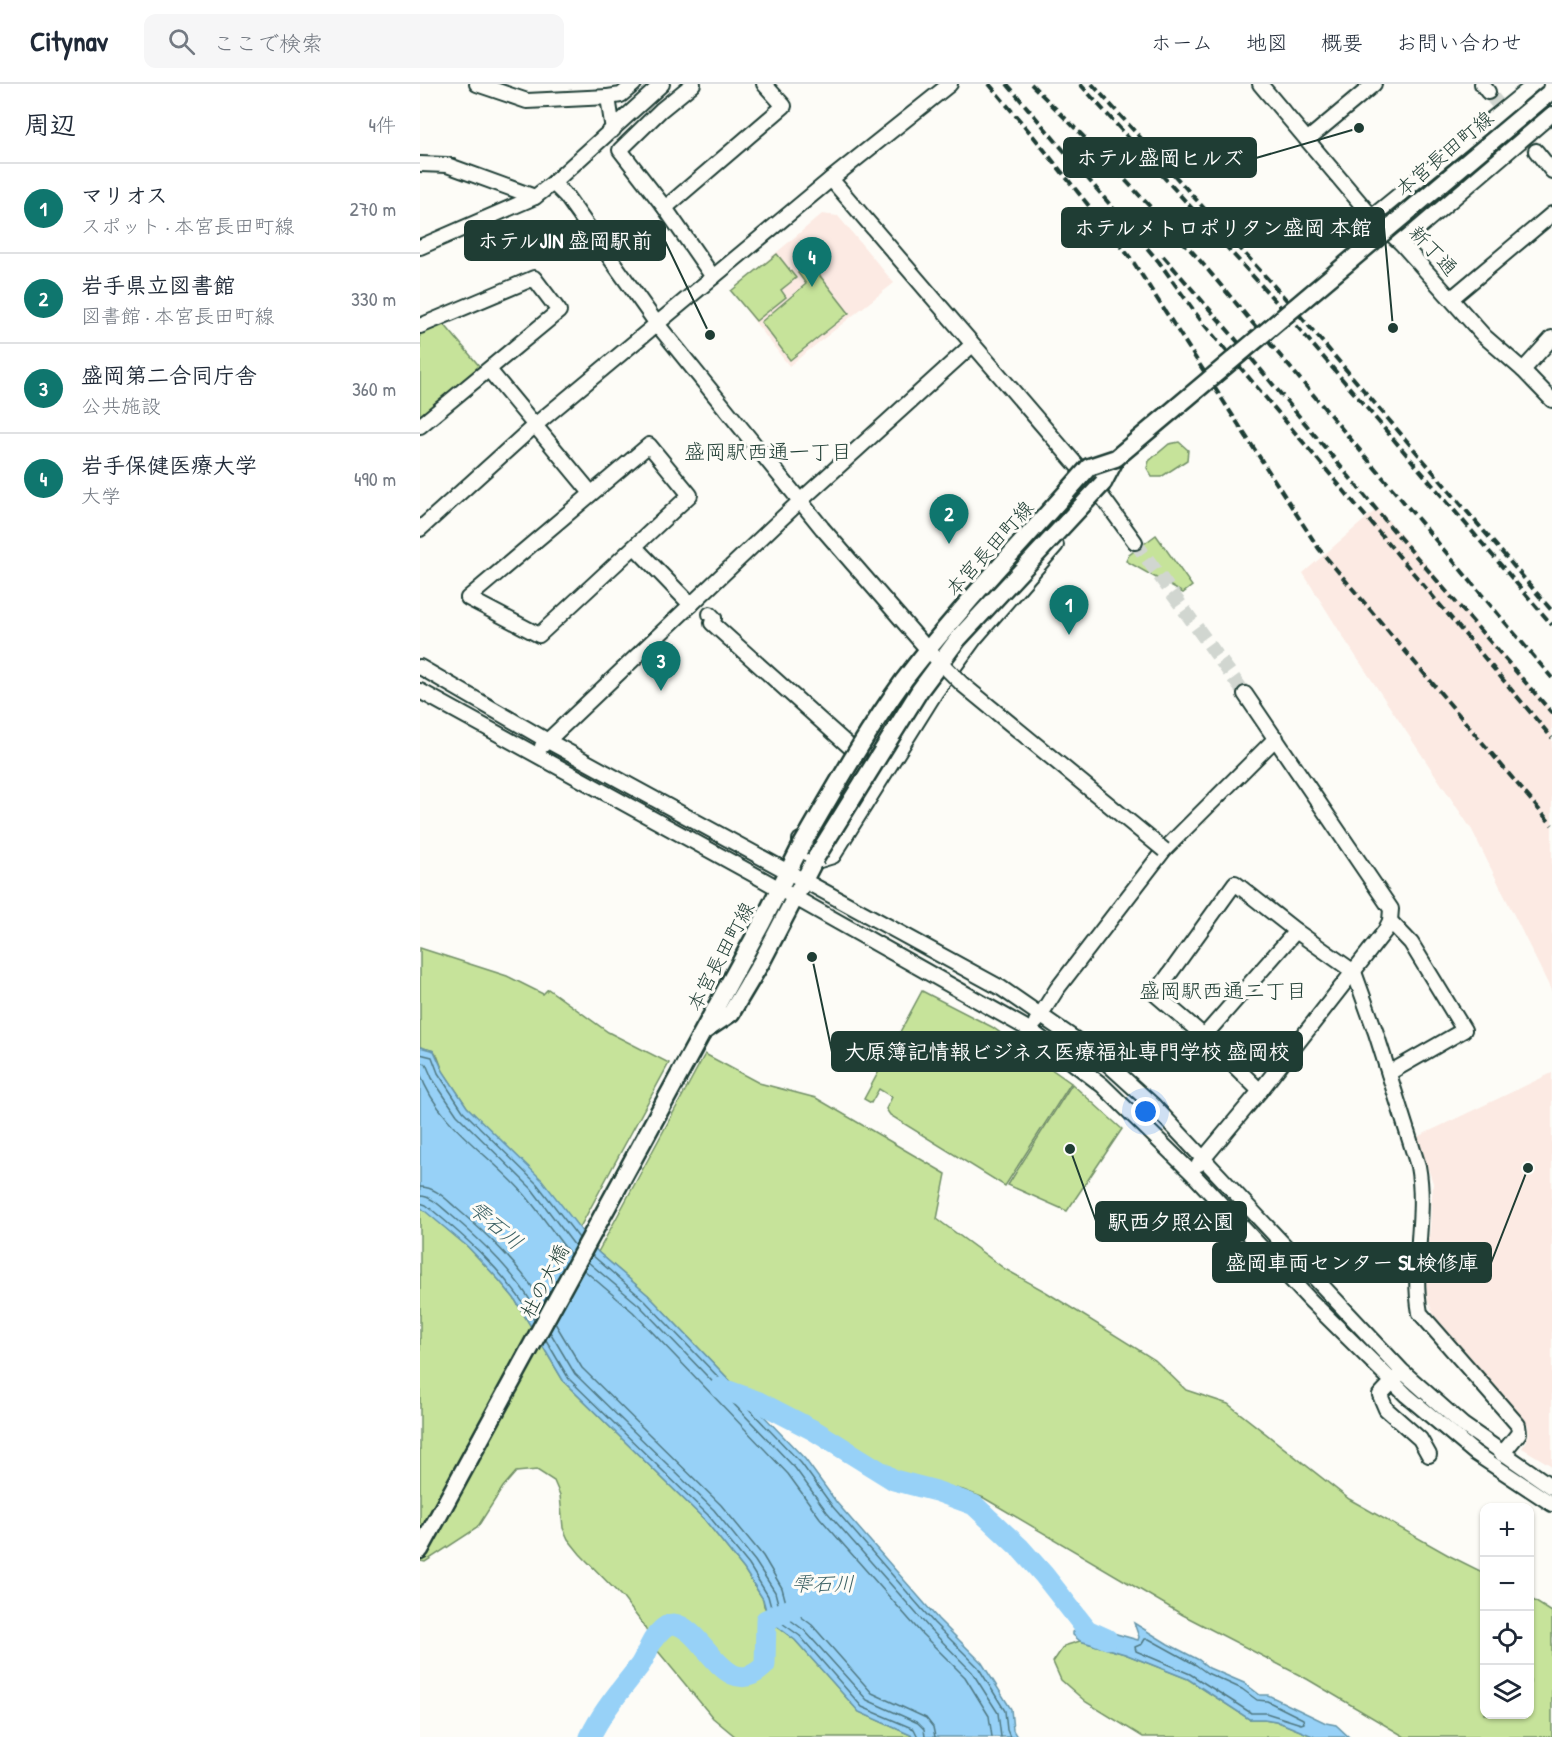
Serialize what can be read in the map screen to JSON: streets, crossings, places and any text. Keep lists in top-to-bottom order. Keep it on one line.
{"streets":{"main road":["本宮長田町線","杜の大橋"],"street":["新丁通"]},"crossings":[["本宮長田町線","杜の大橋"]],"districts":["盛岡駅西通一丁目","盛岡駅西通二丁目"],"water":["雫石川"],"places":["ホテル盛岡ヒルズ","ホテルメトロポリタン盛岡 本館","ホテルJIN 盛岡駅前","大原簿記情報ビジネス医療福祉専門学校 盛岡校","駅西夕照公園","盛岡車両センター SL検修庫"],"page":{"header":"Citynav","search":"ここで検索","nav":["ホーム","地図","概要","お問い合わせ"],"heading":["周辺","4件"],"list":[{"mark":"1","name":"マリオス","note":"スポット · 本宮長田町線","value":"270 m"},{"mark":"2","name":"岩手県立図書館","note":"図書館 · 本宮長田町線","value":"330 m"},{"mark":"3","name":"盛岡第二合同庁舎","note":"公共施設","value":"360 m"},{"mark":"4","name":"岩手保健医療大学","note":"大学","value":"490 m"}],"pins":["4","2","1","3"],"map_buttons":["+","−"]}}
